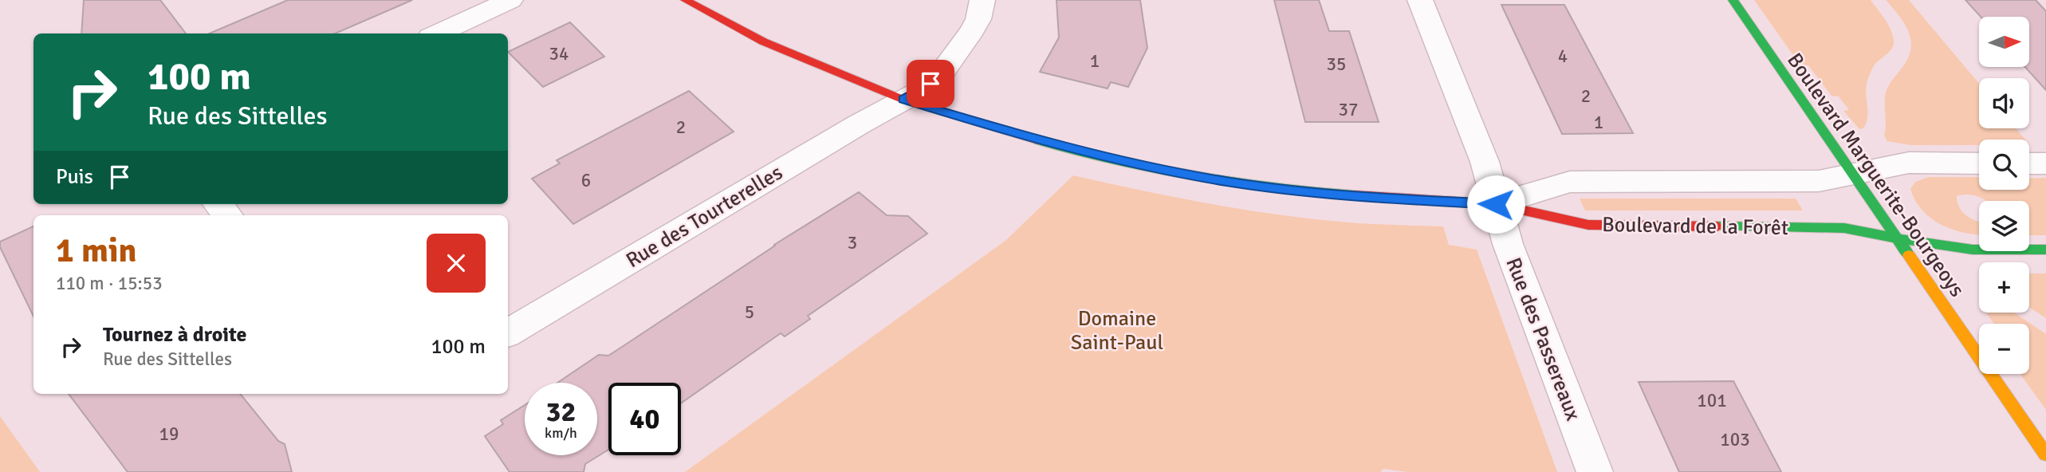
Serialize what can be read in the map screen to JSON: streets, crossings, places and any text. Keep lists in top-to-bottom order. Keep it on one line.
{"streets":{"street":["Boulevard Marguerite-Bourgeoys","Rue des Tourterelles","Boulevard de la Forêt","Rue des Passereaux"]},"crossings":[["Boulevard Marguerite-Bourgeoys","Boulevard de la Forêt"],["Rue des Tourterelles","Boulevard de la Forêt"],["Boulevard de la Forêt","Rue des Passereaux"]],"parks":["Domaine Saint-Paul"],"house_numbers":["34","4","1","35","2","37","1","2","6","3","5","101","19","103"],"north":"right","page":{"map_buttons":["+","−"],"turn":["100 m","Rue des Sittelles"],"then":"Puis","heading":["1 min","110 m · 15:53"],"list":[{"name":"Tournez à droite","note":"Rue des Sittelles","value":"100 m"}],"speed":"32 km/h","limit":"40"}}
